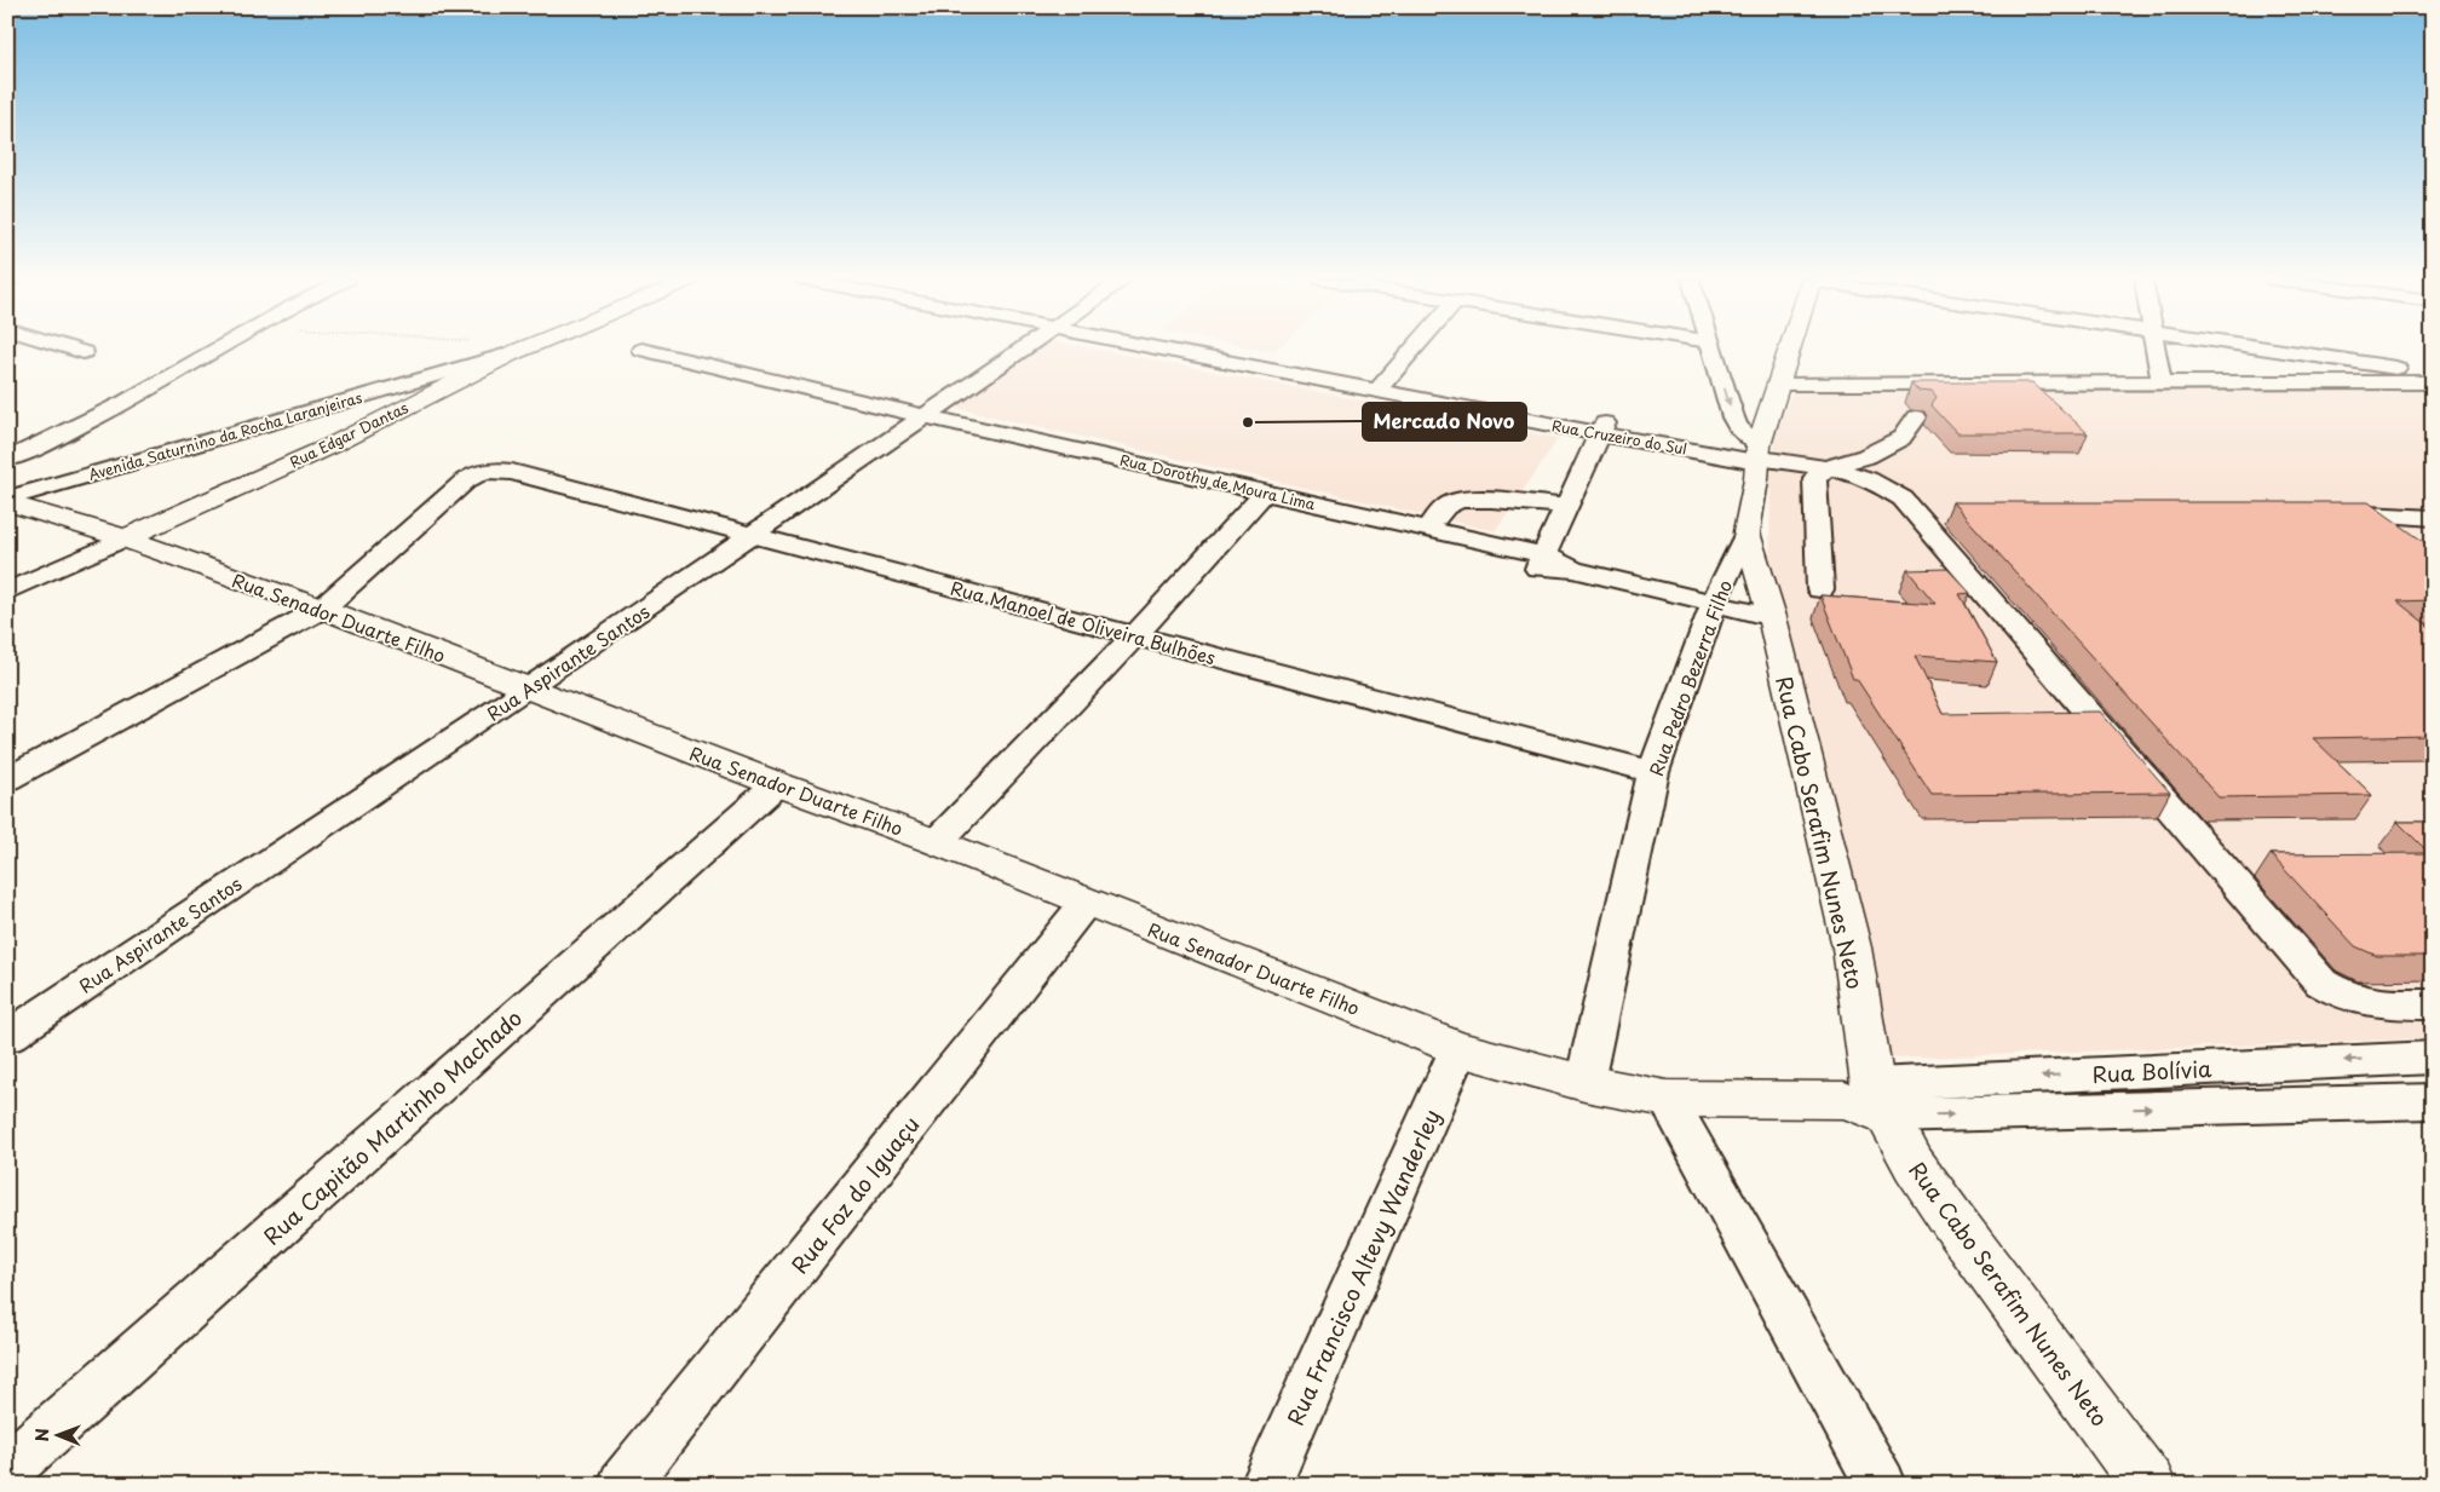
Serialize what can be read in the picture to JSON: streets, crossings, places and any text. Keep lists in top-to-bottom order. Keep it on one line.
{"streets":{"main road":["Rua Edgar Dantas","Rua Senador Duarte Filho","Rua Pedro Bezerra Filho","Rua Cabo Serafim Nunes Neto"],"street":["Avenida Saturnino da Rocha Laranjeiras","Rua Cruzeiro do Sul","Rua Dorothy de Moura Lima","Rua Manoel de Oliveira Bulhões","Rua Aspirante Santos","Rua Bolívia","Rua Capitão Martinho Machado","Rua Foz do Iguaçu","Rua Francisco Altevy Wanderley"]},"crossings":[["Rua Edgar Dantas","Rua Senador Duarte Filho"],["Avenida Saturnino da Rocha Laranjeiras","Rua Senador Duarte Filho"],["Rua Cruzeiro do Sul","Rua Pedro Bezerra Filho"],["Rua Dorothy de Moura Lima","Rua Aspirante Santos"],["Rua Dorothy de Moura Lima","Rua Pedro Bezerra Filho"],["Rua Dorothy de Moura Lima","Rua Cabo Serafim Nunes Neto"],["Rua Senador Duarte Filho","Rua Manoel de Oliveira Bulhões"],["Rua Senador Duarte Filho","Rua Aspirante Santos"],["Rua Senador Duarte Filho","Rua Pedro Bezerra Filho"],["Rua Senador Duarte Filho","Rua Cabo Serafim Nunes Neto"],["Rua Senador Duarte Filho","Rua Bolívia"],["Rua Senador Duarte Filho","Rua Capitão Martinho Machado"],["Rua Senador Duarte Filho","Rua Foz do Iguaçu"],["Rua Senador Duarte Filho","Rua Francisco Altevy Wanderley"],["Rua Manoel de Oliveira Bulhões","Rua Aspirante Santos"],["Rua Manoel de Oliveira Bulhões","Rua Pedro Bezerra Filho"],["Rua Pedro Bezerra Filho","Rua Cabo Serafim Nunes Neto"],["Rua Cabo Serafim Nunes Neto","Rua Bolívia"]],"places":["Mercado Novo"],"north":"left"}
